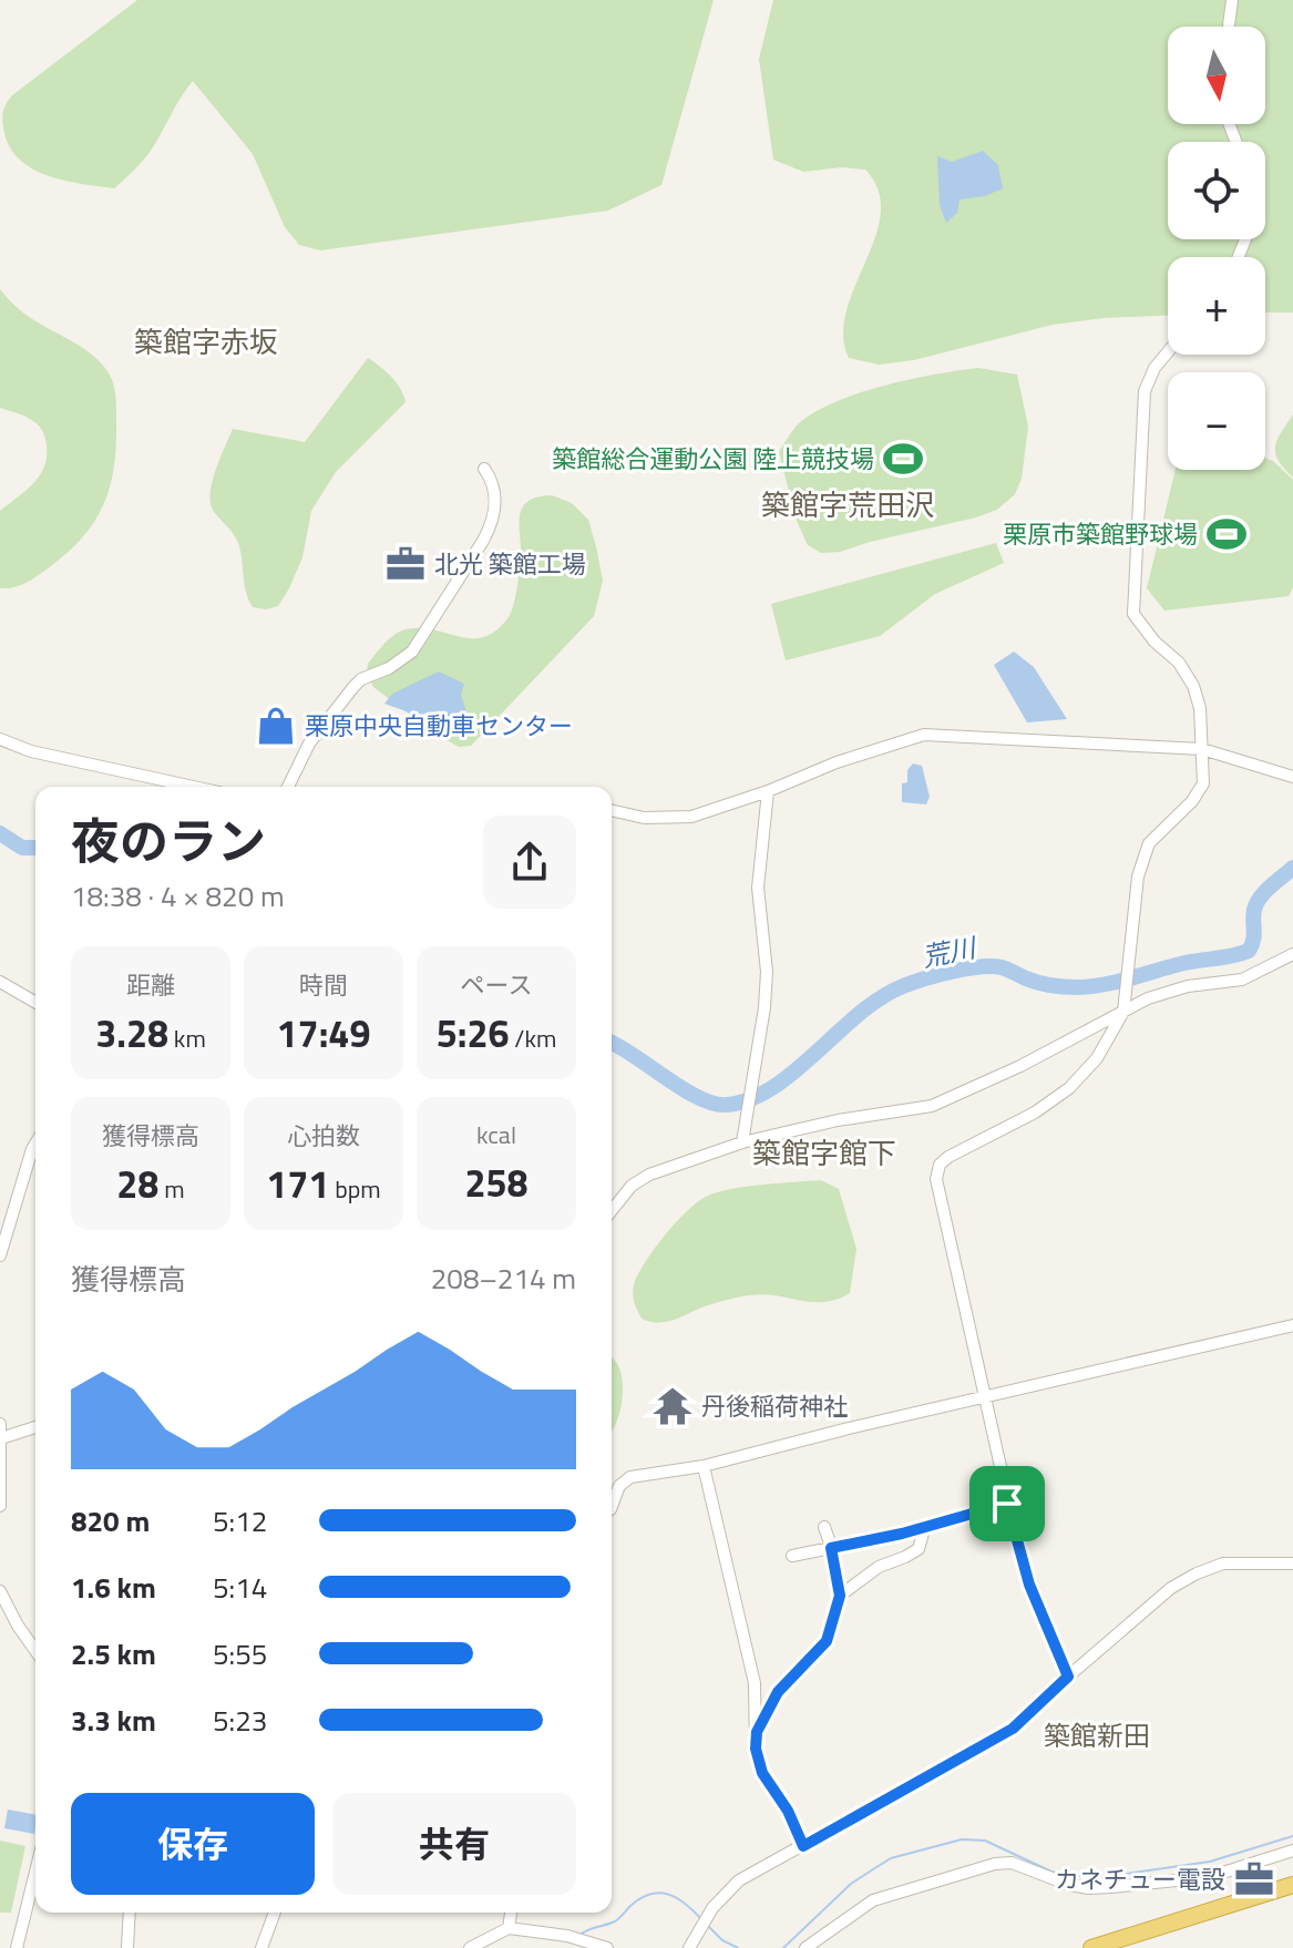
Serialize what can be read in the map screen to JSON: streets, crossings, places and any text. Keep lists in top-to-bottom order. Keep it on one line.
{"districts":["築館字赤坂","築館字荒田沢","築館字館下","築館新田"],"water":["荒川"],"places":{"sports":["築館総合運動公園 陸上競技場","栗原市築館野球場"],"office":["北光 築館工場","カネチュー電設"],"shop":["栗原中央自動車センター"],"temple":["丹後稲荷神社"]},"north":"bottom","page":{"map_buttons":["+","−"],"heading":["夜のラン","18:38 · 4 × 820 m"],"stats":[["距離","3.28 km"],["時間","17:49"],["ペース","5:26 /km"],["獲得標高","28 m"],["心拍数","171 bpm"],["kcal","258"]],"chart":["獲得標高","208–214 m"],"list":[{"name":"820 m","note":"5:12"},{"name":"1.6 km","note":"5:14"},{"name":"2.5 km","note":"5:55"},{"name":"3.3 km","note":"5:23"}],"buttons":["保存","共有"]}}
